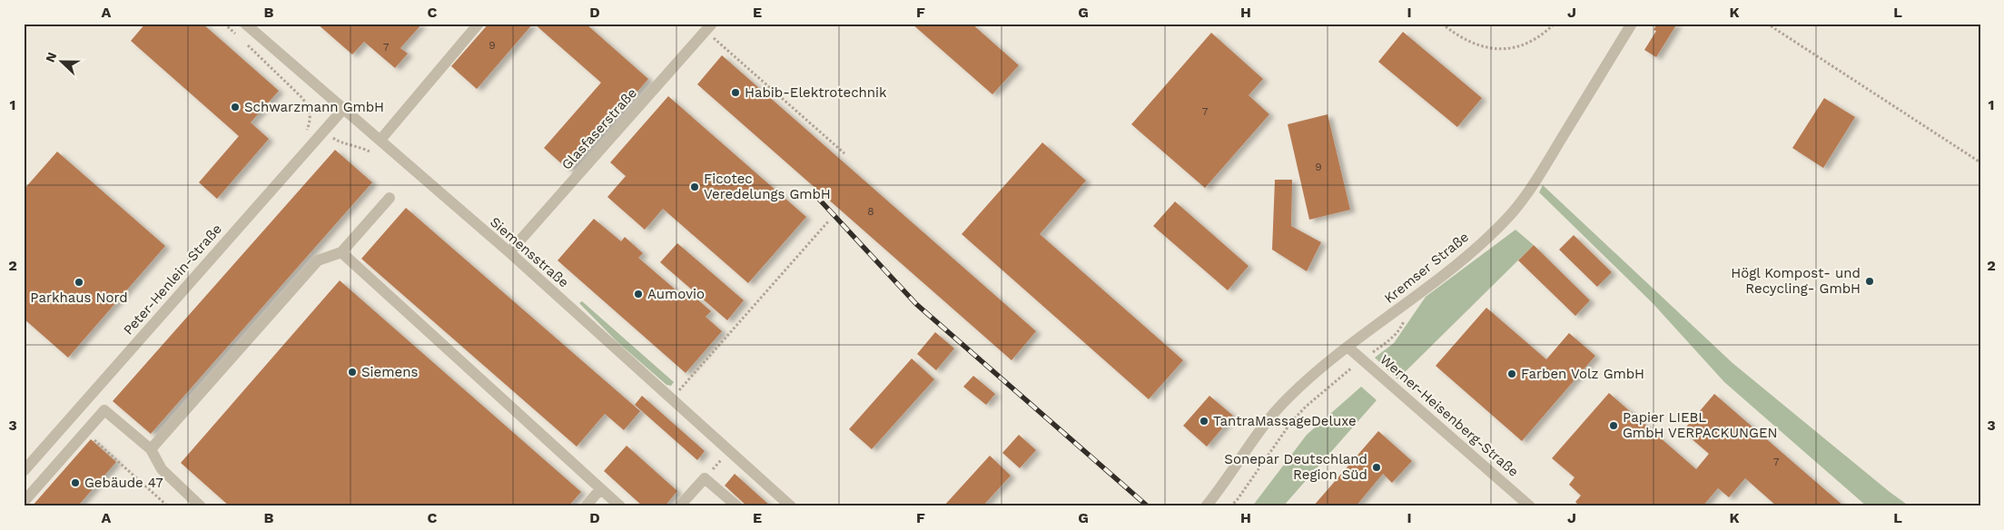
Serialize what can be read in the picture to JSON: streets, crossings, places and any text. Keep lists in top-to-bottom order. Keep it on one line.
{"streets":{"street":["Glasfaserstraße","Siemensstraße","Kremser Straße","Peter-Henlein-Straße","Werner-Heisenberg-Straße"]},"crossings":[["Glasfaserstraße","Siemensstraße"],["Siemensstraße","Peter-Henlein-Straße"],["Kremser Straße","Werner-Heisenberg-Straße"]],"places":["Habib-Elektrotechnik","Schwarzmann GmbH","Ficotec Veredelungs GmbH","Högl Kompost- und Recycling- GmbH","Parkhaus Nord","Aumovio","Siemens","Farben Volz GmbH","TantraMassageDeluxe","Papier LIEBL GmbH VERPACKUNGEN","Sonepar Deutschland Region Süd","Gebäude 47"],"house_numbers":["9","7","7","9","8","7"],"north":"left","grid":{"columns":["A","B","C","D","E","F","G","H","I","J","K","L"],"rows":["1","2","3"]}}
